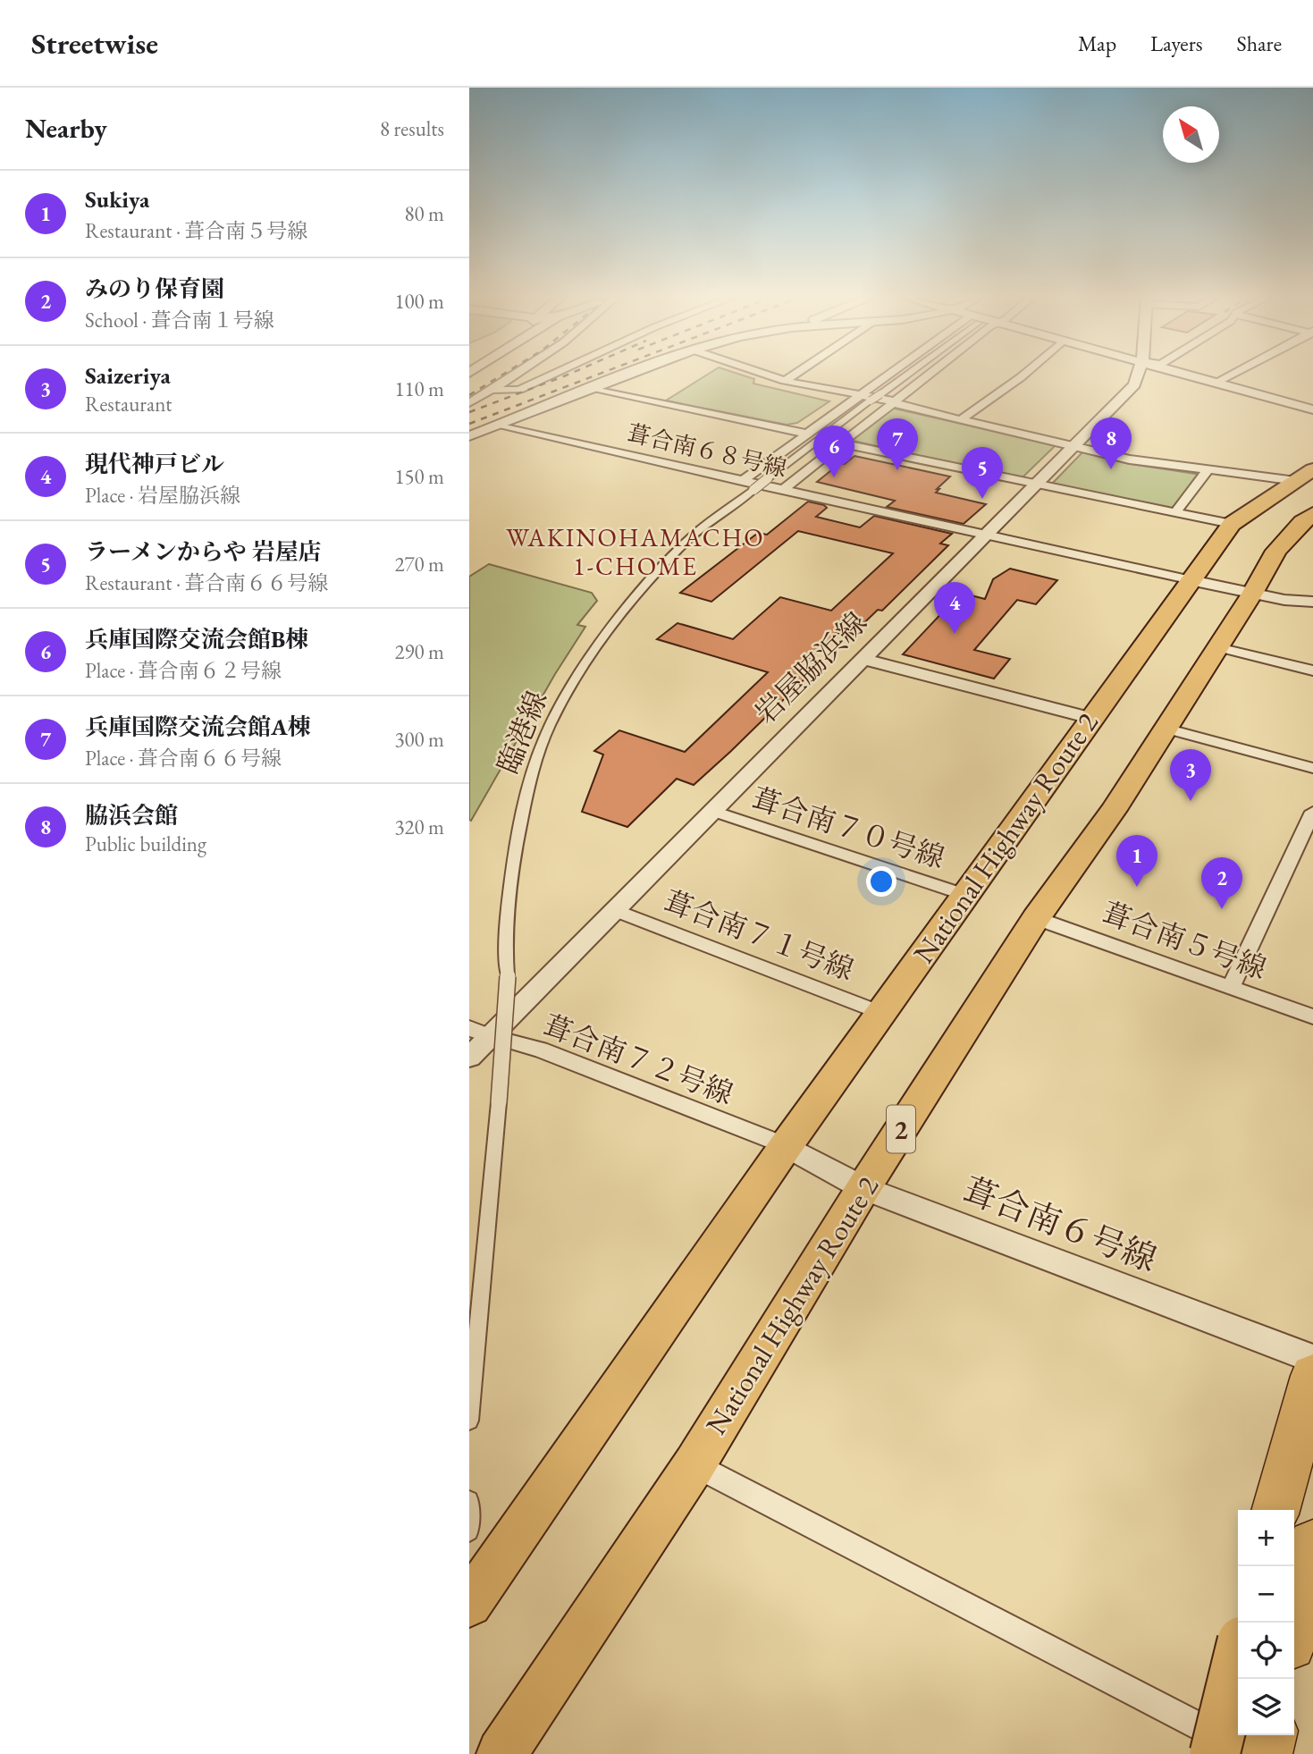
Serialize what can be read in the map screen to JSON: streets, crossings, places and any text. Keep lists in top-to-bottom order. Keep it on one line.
{"streets":{"highway":["National Highway Route 2","2"],"street":["葺合南６８号線","岩屋脇浜線","臨港線","葺合南７０号線","葺合南７１号線","葺合南５号線","葺合南７２号線","葺合南６号線"]},"crossings":[["葺合南６８号線","岩屋脇浜線"],["葺合南６８号線","National Highway Route 2"],["岩屋脇浜線","葺合南７０号線"],["岩屋脇浜線","葺合南７１号線"],["岩屋脇浜線","葺合南７２号線"],["葺合南７０号線","National Highway Route 2"],["National Highway Route 2","葺合南７１号線"],["National Highway Route 2","葺合南５号線"],["National Highway Route 2","葺合南７２号線"],["National Highway Route 2","葺合南６号線"],["葺合南７２号線","葺合南６号線"]],"districts":["WAKINOHAMACHO 1-CHOME"],"north":"top left","page":{"header":"Streetwise","nav":["Map","Layers","Share"],"heading":["Nearby","8 results"],"list":[{"mark":"1","name":"Sukiya","note":"Restaurant · 葺合南５号線","value":"80 m"},{"mark":"2","name":"みのり保育園","note":"School · 葺合南１号線","value":"100 m"},{"mark":"3","name":"Saizeriya","note":"Restaurant","value":"110 m"},{"mark":"4","name":"現代神戸ビル","note":"Place · 岩屋脇浜線","value":"150 m"},{"mark":"5","name":"ラーメンからや 岩屋店","note":"Restaurant · 葺合南６６号線","value":"270 m"},{"mark":"6","name":"兵庫国際交流会館B棟","note":"Place · 葺合南６２号線","value":"290 m"},{"mark":"7","name":"兵庫国際交流会館A棟","note":"Place · 葺合南６６号線","value":"300 m"},{"mark":"8","name":"脇浜会館","note":"Public building","value":"320 m"}],"pins":["8","7","6","5","4","3","1","2"],"map_buttons":["+","−"]}}
